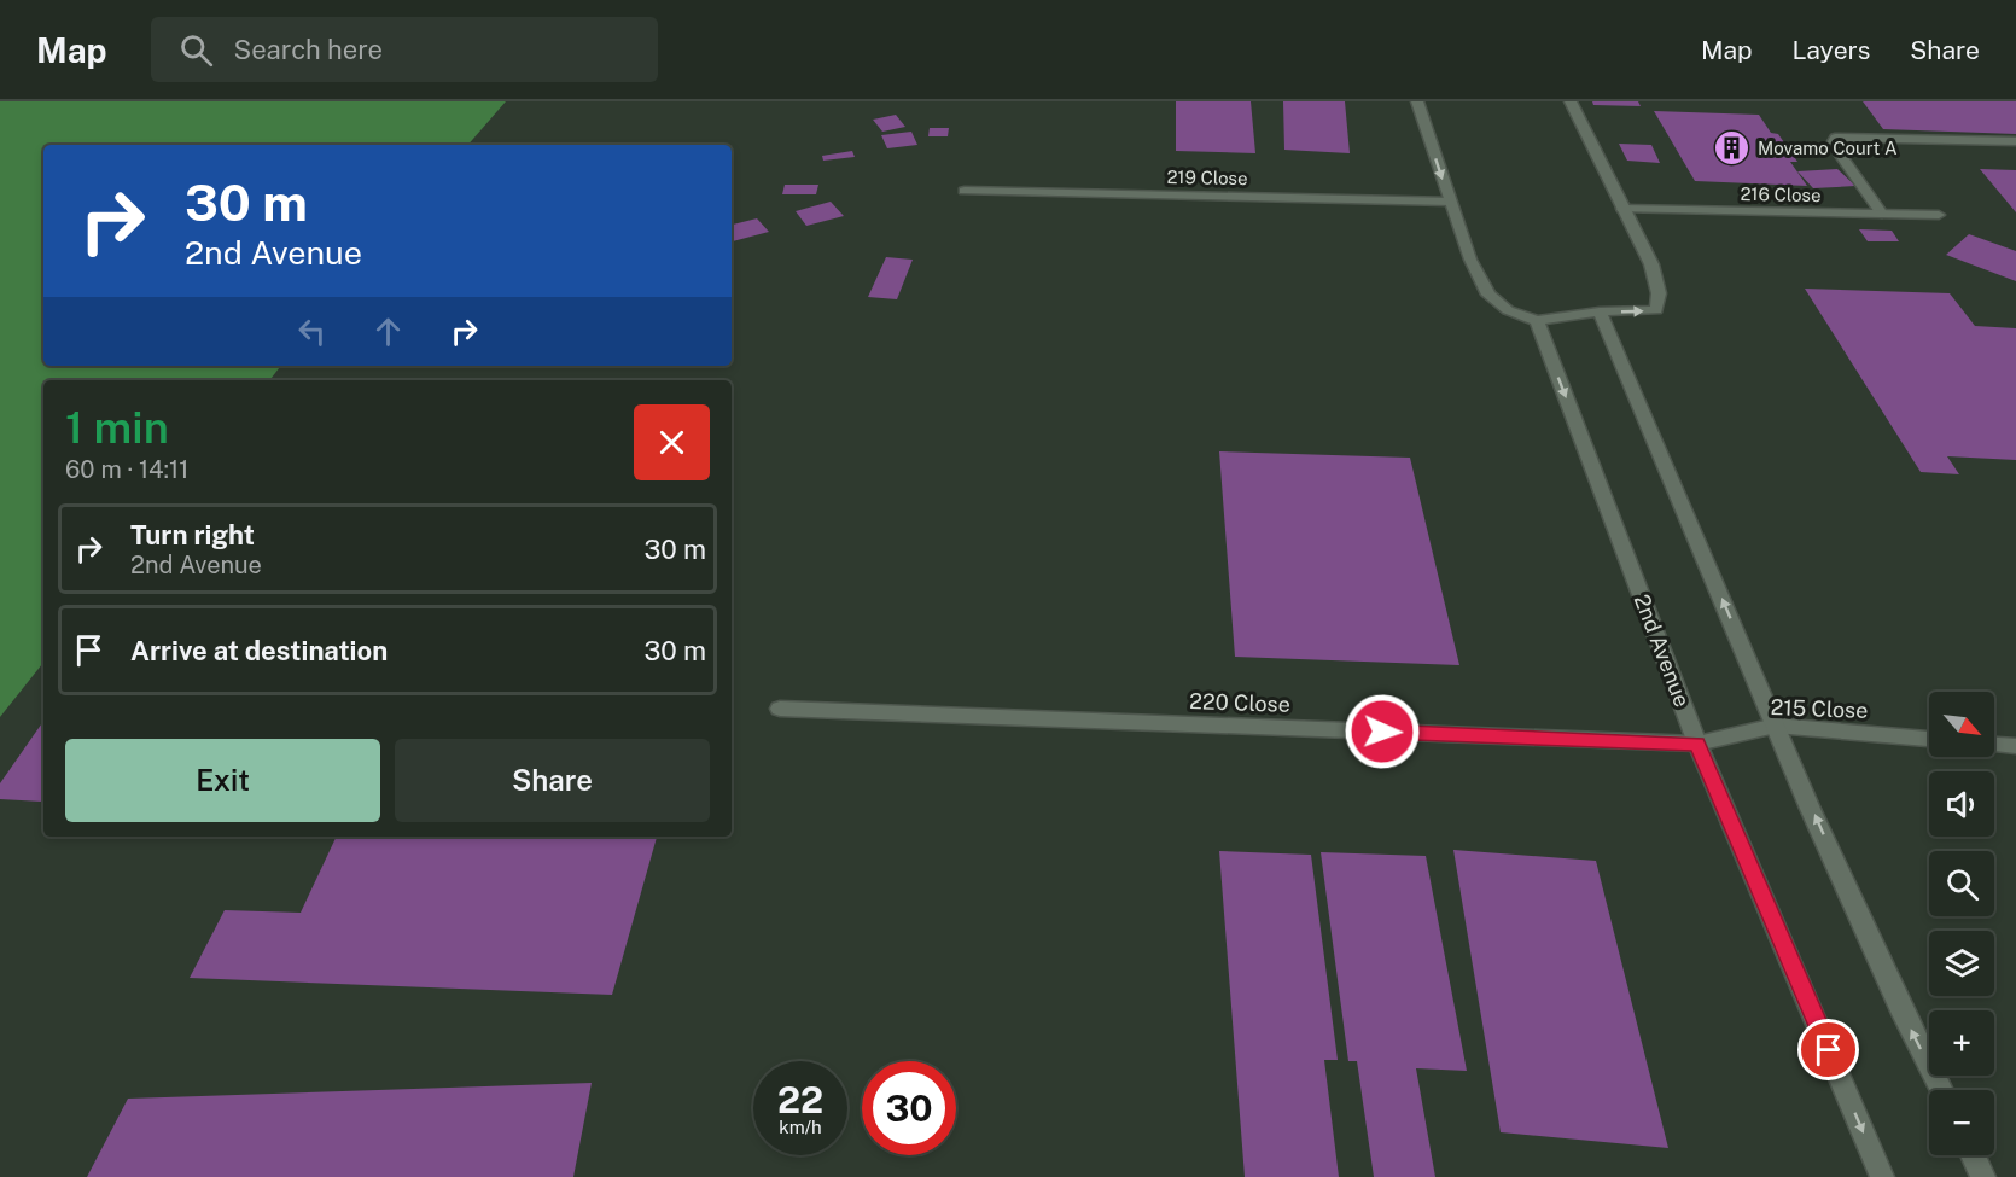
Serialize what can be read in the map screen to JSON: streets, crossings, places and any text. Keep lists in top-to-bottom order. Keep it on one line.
{"streets":{"street":["219 Close","216 Close","2nd Avenue","220 Close","215 Close"]},"crossings":[["2nd Avenue","220 Close"],["2nd Avenue","215 Close"],["220 Close","215 Close"]],"places":{"building":["Movamo Court A"]},"north":"bottom right","page":{"header":"Map","search":"Search here","nav":["Map","Layers","Share"],"turn":["30 m","2nd Avenue"],"heading":["1 min","60 m · 14:11"],"list":[{"name":"Turn right","note":"2nd Avenue","value":"30 m"},{"name":"Arrive at destination","value":"30 m"}],"map_buttons":["+","−"],"buttons":["Exit","Share"],"speed":"22 km/h","limit":"30"}}
